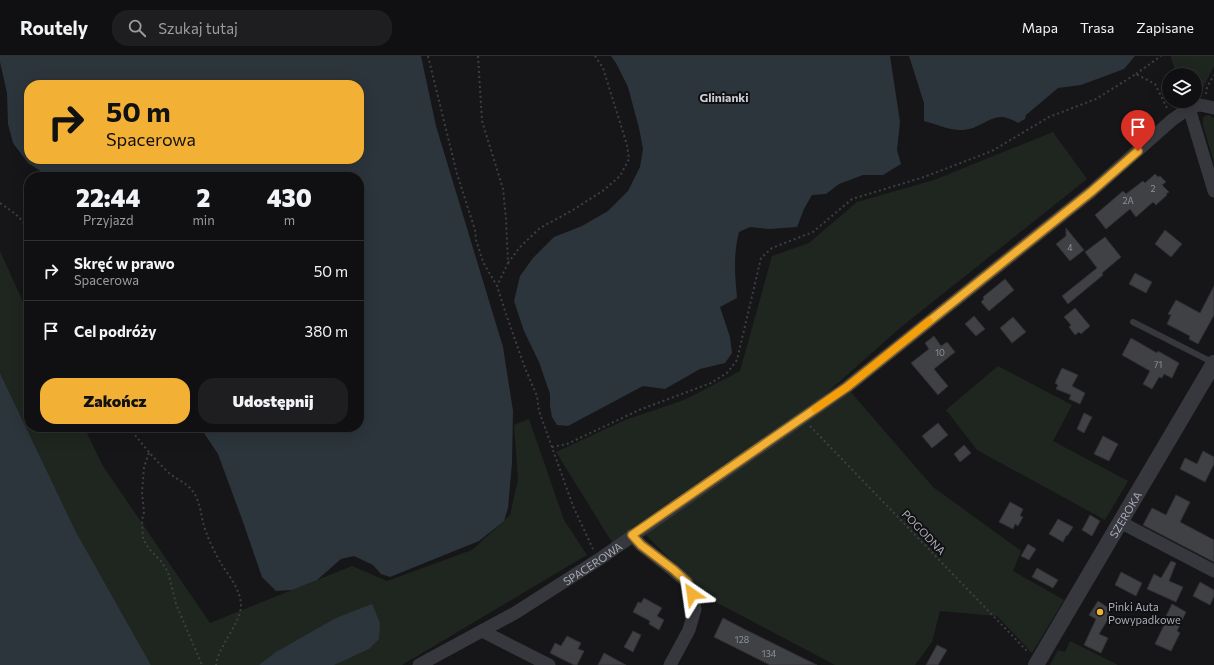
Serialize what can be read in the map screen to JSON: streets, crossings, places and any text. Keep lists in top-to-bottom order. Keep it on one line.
{"streets":{"street":["SZEROKA","SPACEROWA"],"path":["POGODNA"]},"crossings":[["SZEROKA","POGODNA"],["POGODNA","SPACEROWA"]],"districts":["Glinianki"],"places":["Pinki Auta Powypadkowe"],"house_numbers":["2","2A","4","10","71","128","134"],"page":{"header":"Routely","search":"Szukaj tutaj","nav":["Mapa","Trasa","Zapisane"],"turn":["50 m","Spacerowa"],"eta":["22:44","Przyjazd","2","min","430","m"],"list":[{"name":"Skręć w prawo","note":"Spacerowa","value":"50 m"},{"name":"Cel podróży","value":"380 m"}],"buttons":["Zakończ","Udostępnij"]}}
